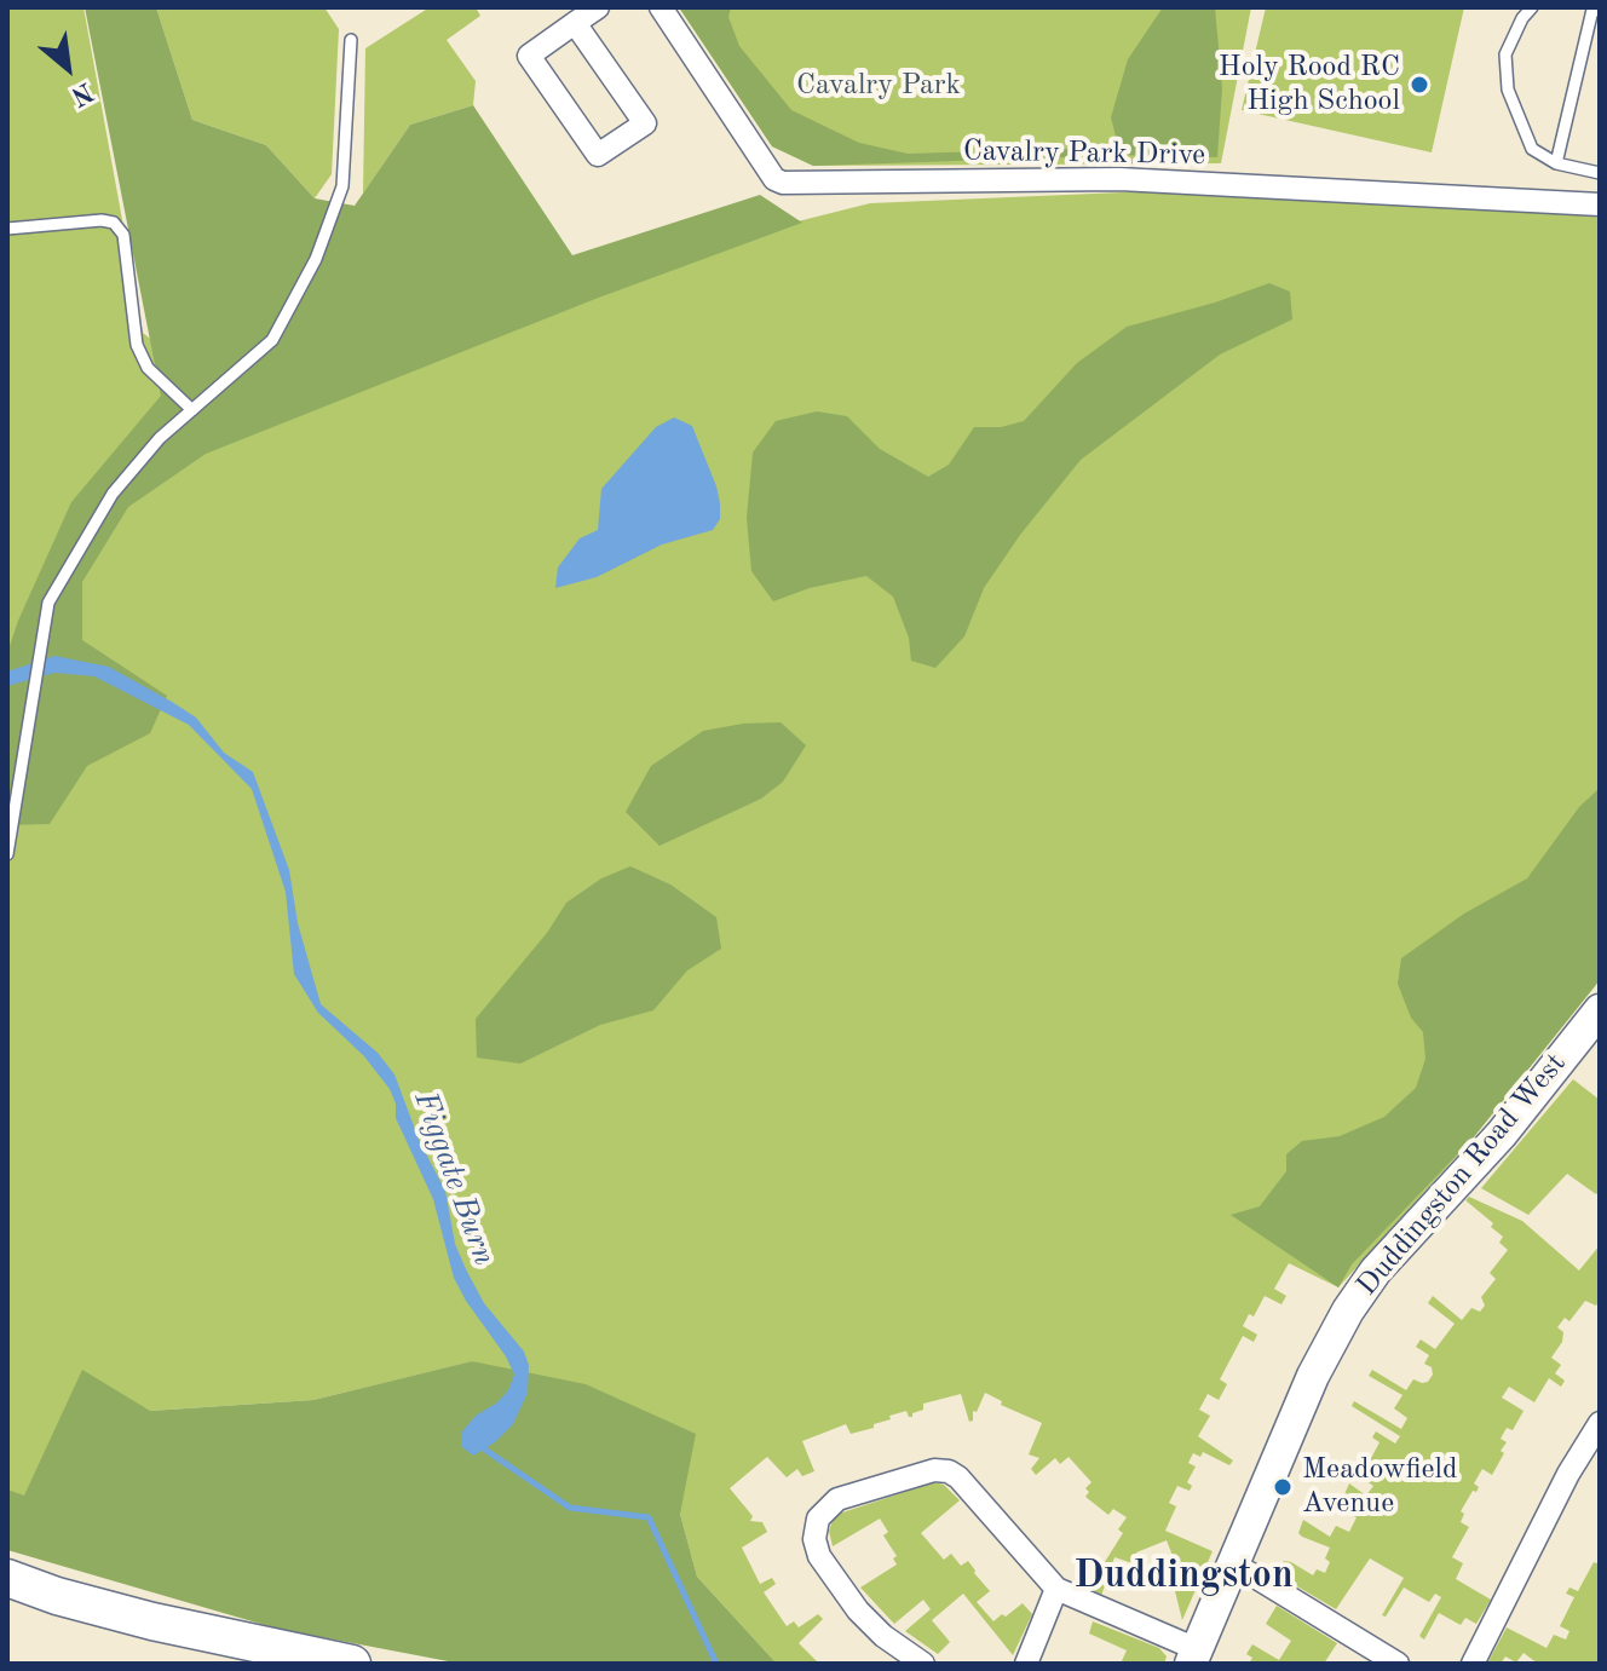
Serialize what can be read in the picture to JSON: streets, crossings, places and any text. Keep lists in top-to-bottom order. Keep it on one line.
{"streets":{"street":["Cavalry Park Drive","Duddingston Road West"]},"districts":["Duddingston"],"water":["Figgate Burn"],"parks":["Cavalry Park"],"places":["Holy Rood RC High School","Meadowfield Avenue"],"north":"bottom right"}
